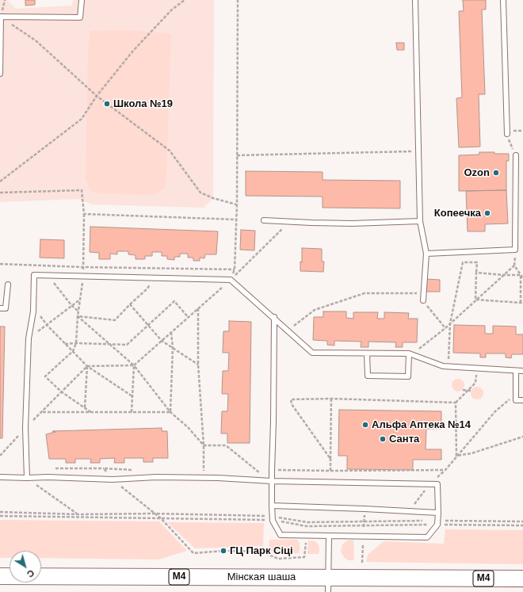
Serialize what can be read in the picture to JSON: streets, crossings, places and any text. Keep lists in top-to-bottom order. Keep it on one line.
{"streets":{"main road":["М4","Мінская шаша"]},"places":["Школа №19","Ozon","Копеечка","Альфа Аптека №14","Санта","ГЦ Парк Сіці"],"north":"bottom right"}
